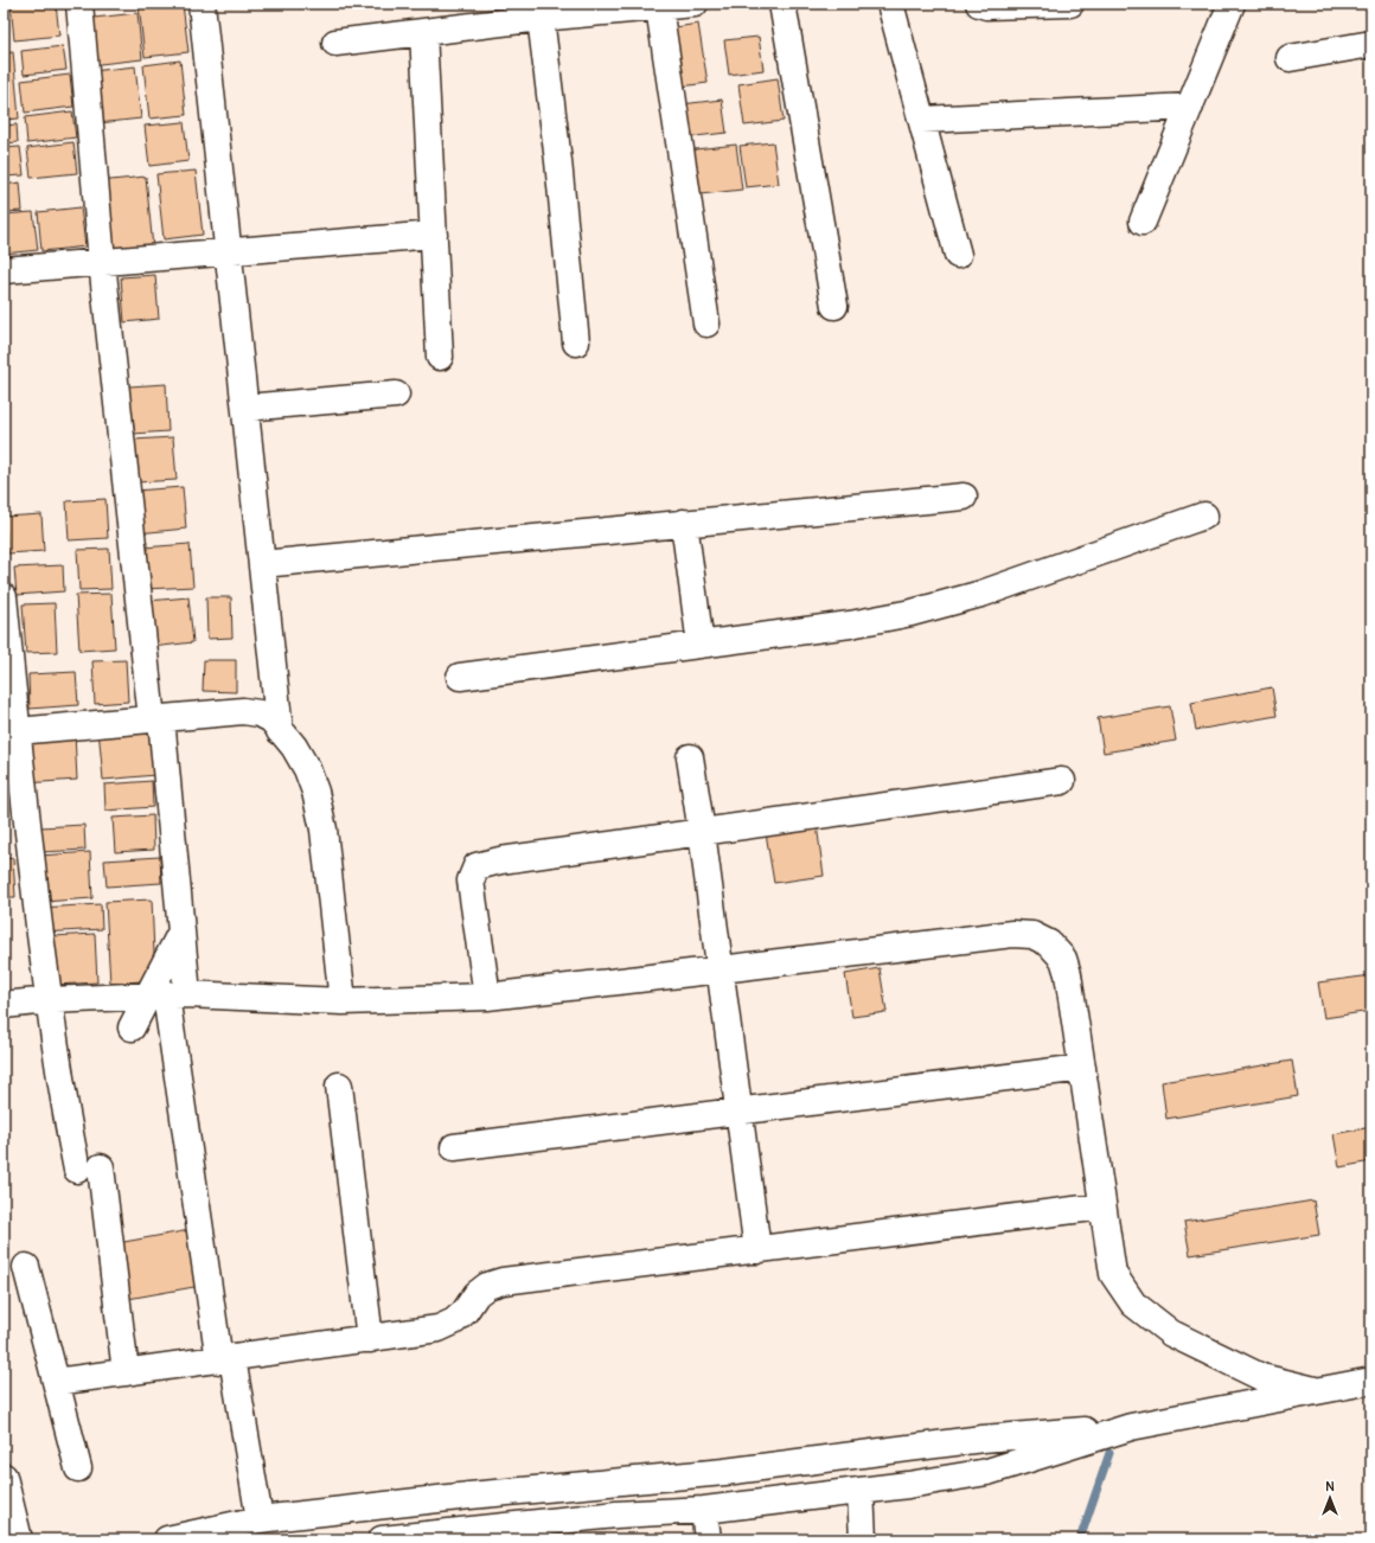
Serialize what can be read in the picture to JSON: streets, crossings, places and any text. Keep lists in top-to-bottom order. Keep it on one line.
{"north":"top"}
